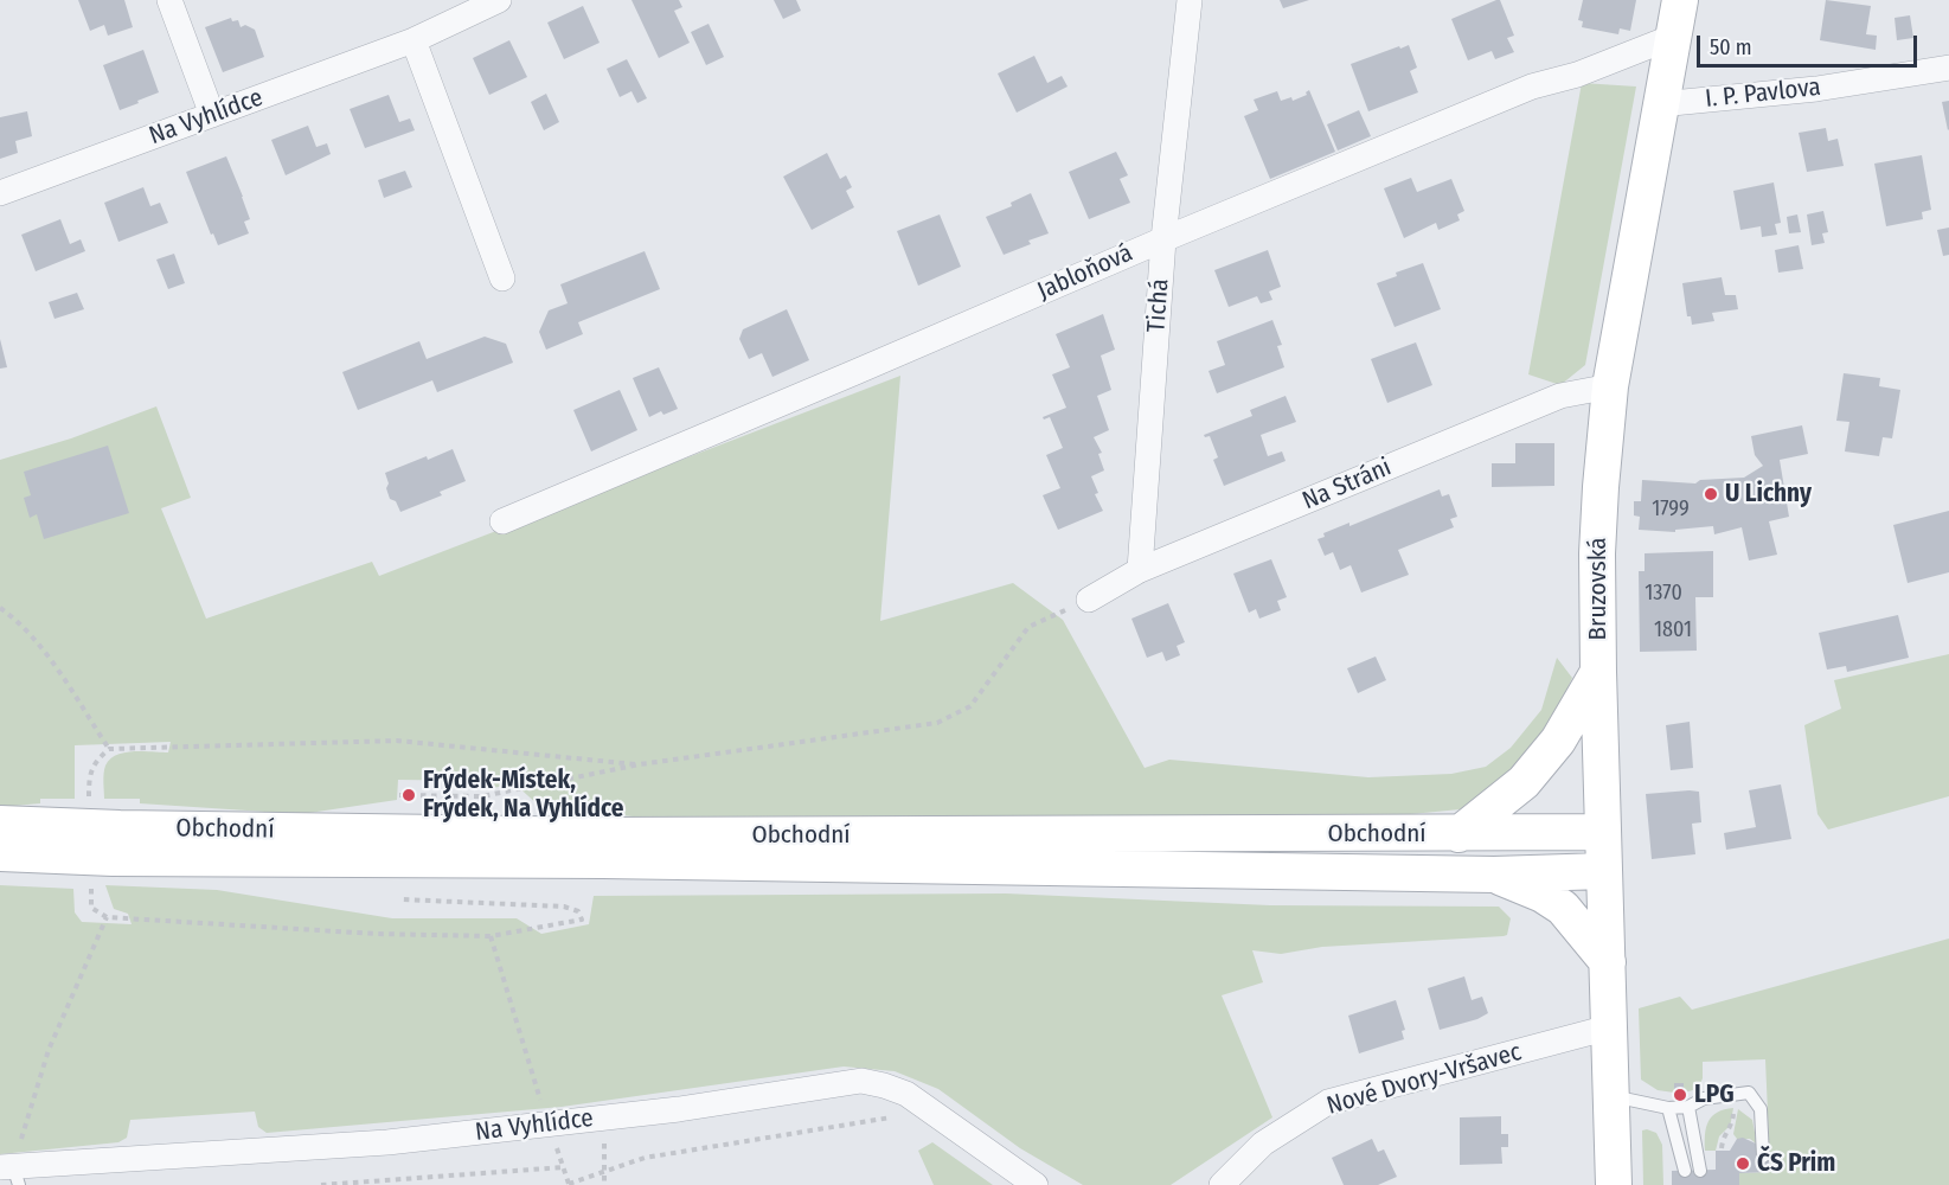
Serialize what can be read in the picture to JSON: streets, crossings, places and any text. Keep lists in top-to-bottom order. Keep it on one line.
{"streets":{"main road":["Bruzovská","Obchodní"],"street":["I. P. Pavlova","Na Vyhlídce","Jabloňová","Tichá","Na Stráni","Nové Dvory-Vršavec"]},"crossings":[["I. P. Pavlova","Bruzovská"],["Jabloňová","Tichá"],["Jabloňová","Bruzovská"],["Tichá","Na Stráni"],["Na Stráni","Bruzovská"],["Bruzovská","Obchodní"],["Bruzovská","Nové Dvory-Vršavec"]],"places":["U Lichny","Frýdek-Místek, Frýdek, Na Vyhlídce","LPG","ČS Prim"],"house_numbers":["1799","1370","1801"],"scale_bar":"50 m"}
